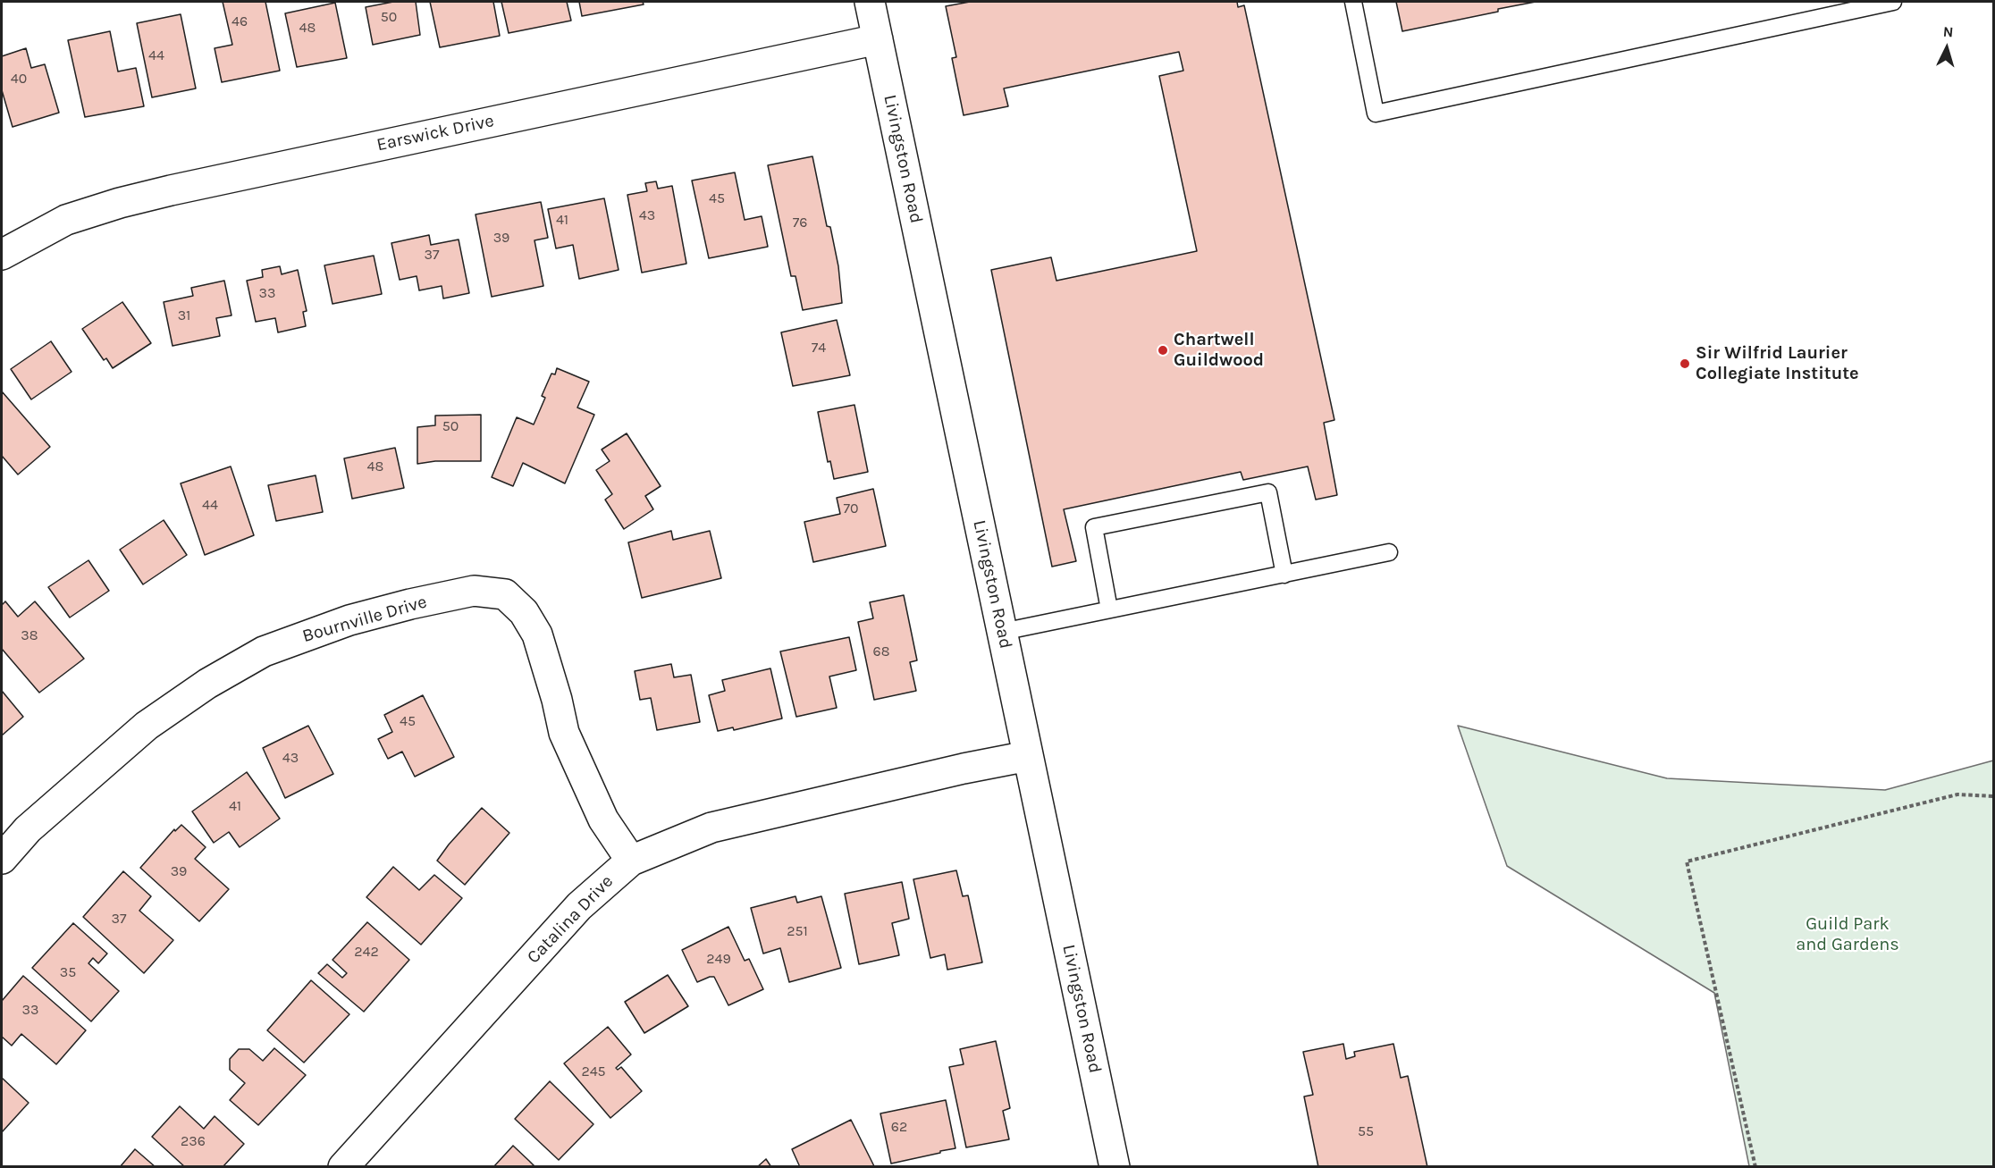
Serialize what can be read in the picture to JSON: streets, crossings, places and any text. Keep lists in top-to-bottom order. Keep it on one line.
{"streets":{"street":["Earswick Drive","Livingston Road","Bournville Drive","Catalina Drive"]},"crossings":[["Earswick Drive","Livingston Road"],["Livingston Road","Catalina Drive"],["Bournville Drive","Catalina Drive"]],"parks":["Guild Park and Gardens"],"places":["Chartwell Guildwood","Sir Wilfrid Laurier Collegiate Institute"],"house_numbers":["50","46","48","44","40","45","43","41","76","39","37","33","31","74","50","48","44","70","38","68","45","43","41","39","37","251","242","249","35","33","245","62","55","236"],"north":"top"}
